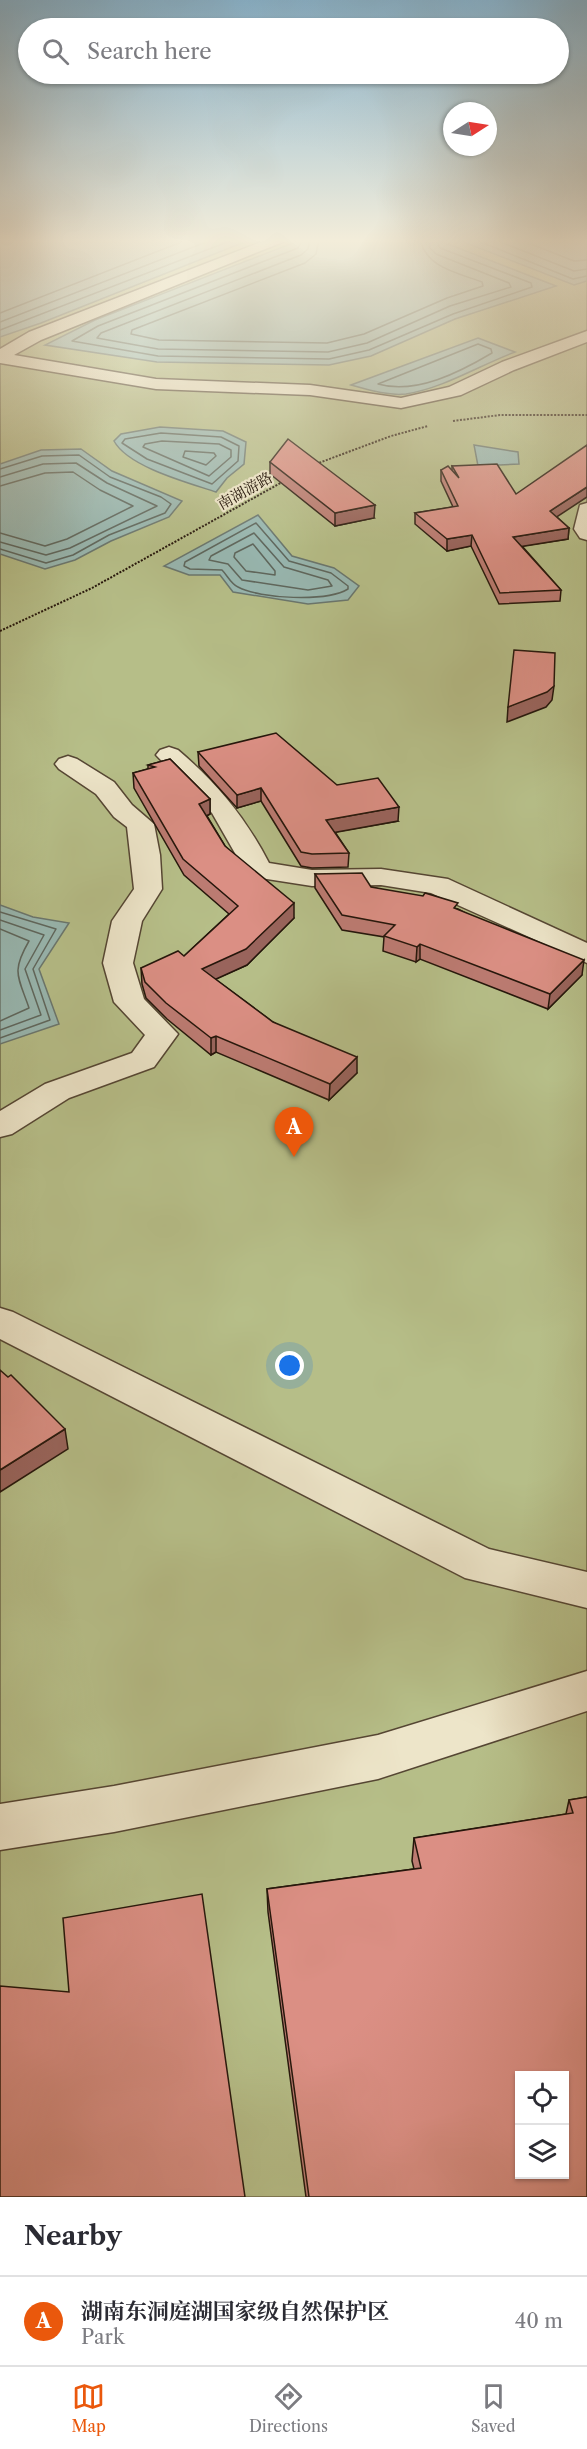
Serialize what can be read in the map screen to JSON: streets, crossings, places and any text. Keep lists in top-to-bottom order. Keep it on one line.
{"streets":{"path":["南湖游路"]},"north":"right","page":{"search":"Search here","pins":"A","heading":"Nearby","list":[{"mark":"A","name":"湖南东洞庭湖国家级自然保护区","note":"Park","value":"40 m"}],"nav":["Map","Directions","Saved"]}}
